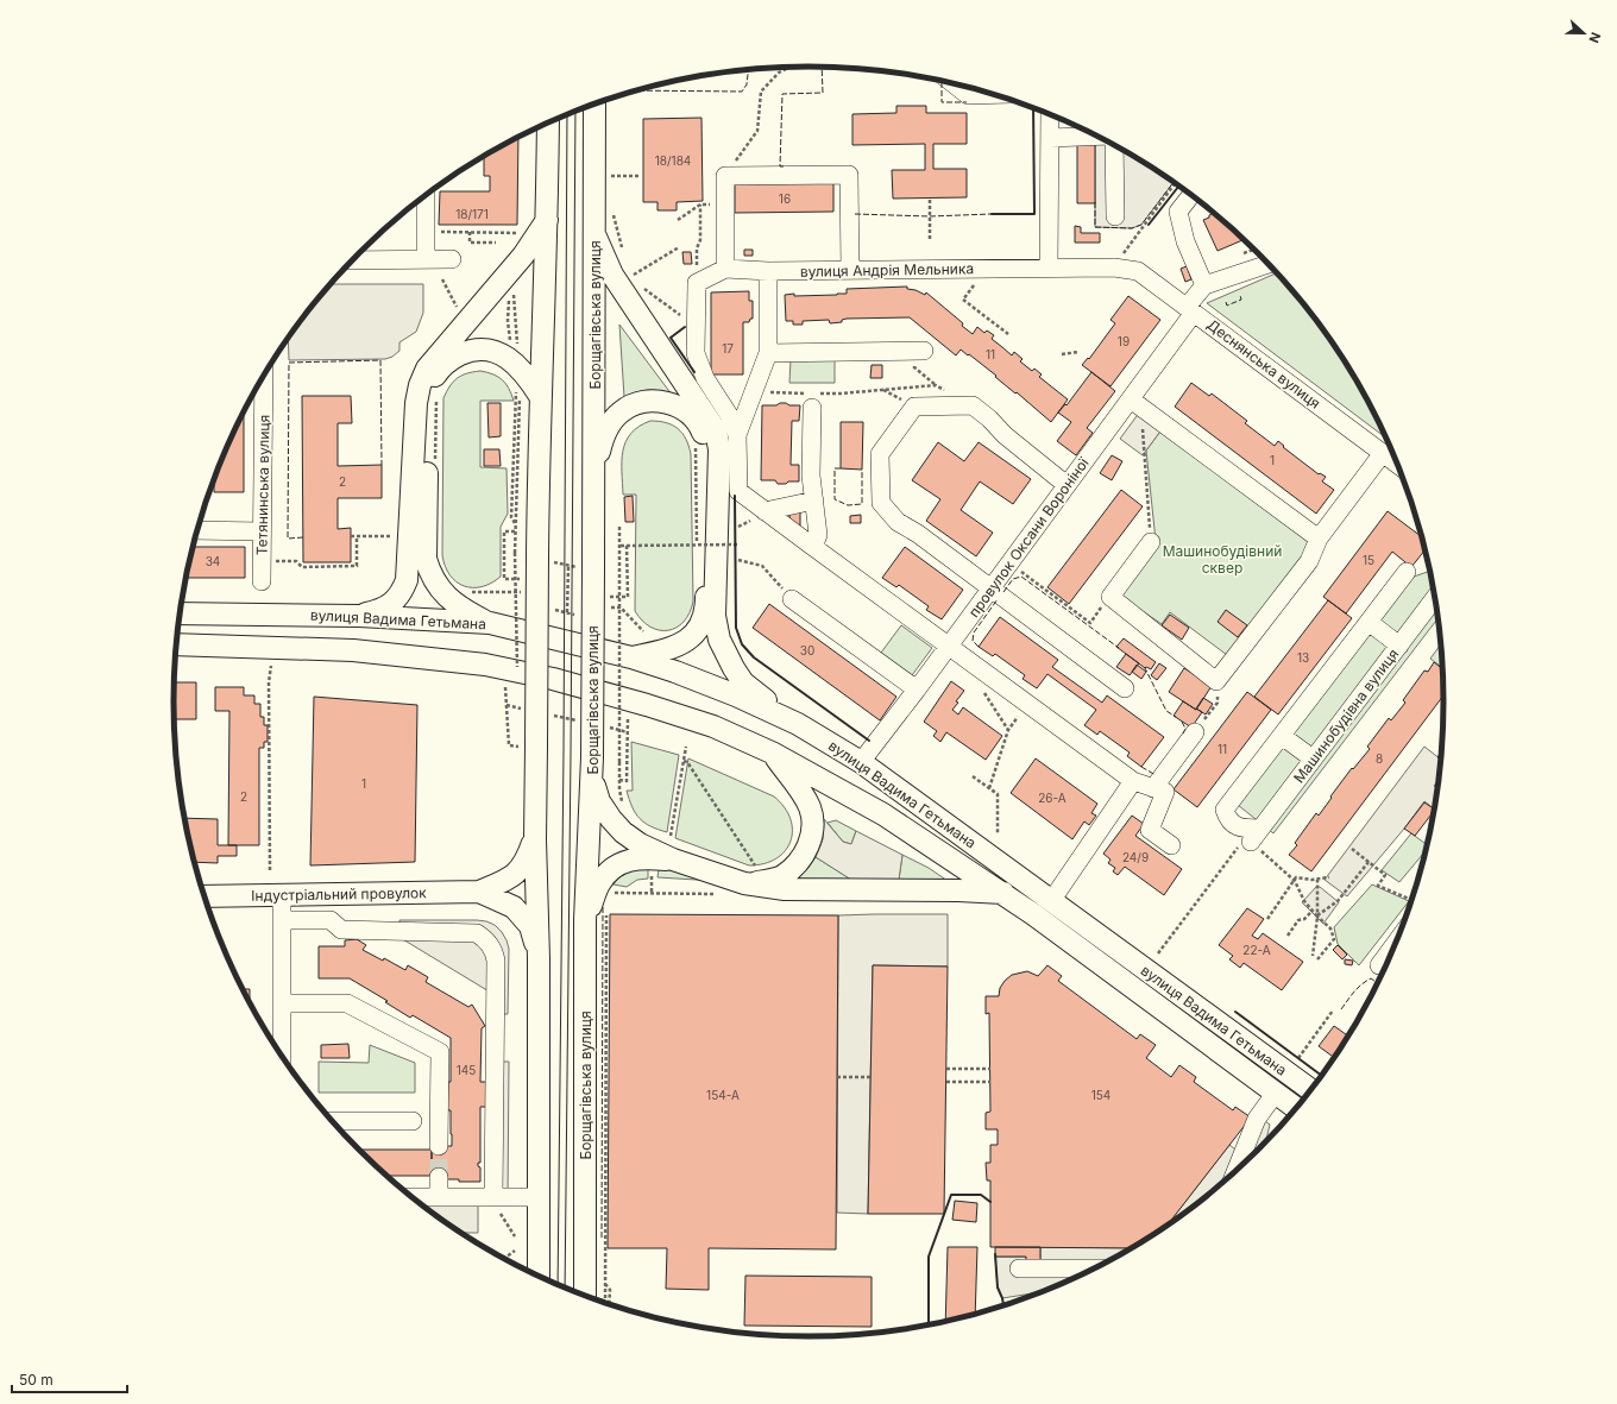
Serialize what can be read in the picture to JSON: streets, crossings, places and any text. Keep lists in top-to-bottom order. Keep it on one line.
{"streets":{"main road":["Борщагівська вулиця","вулиця Вадима Гетьмана","Індустріальний провулок"],"street":["вулиця Андрія Мельника","Деснянська вулиця","Тетянинська вулиця","провулок Оксани Вороніної","Машинобудівна вулиця"]},"crossings":[["вулиця Андрія Мельника","Деснянська вулиця"],["Деснянська вулиця","провулок Оксани Вороніної"],["провулок Оксани Вороніної","вулиця Вадима Гетьмана"]],"parks":["Машинобудівний сквер"],"house_numbers":["18/184","16","18/171","19","17","11","1","2","15","34","30","13","11","8","1","2","26-А","24/9","22-А","145","154-А","154"],"scale_bar":"50 m","north":"right"}
